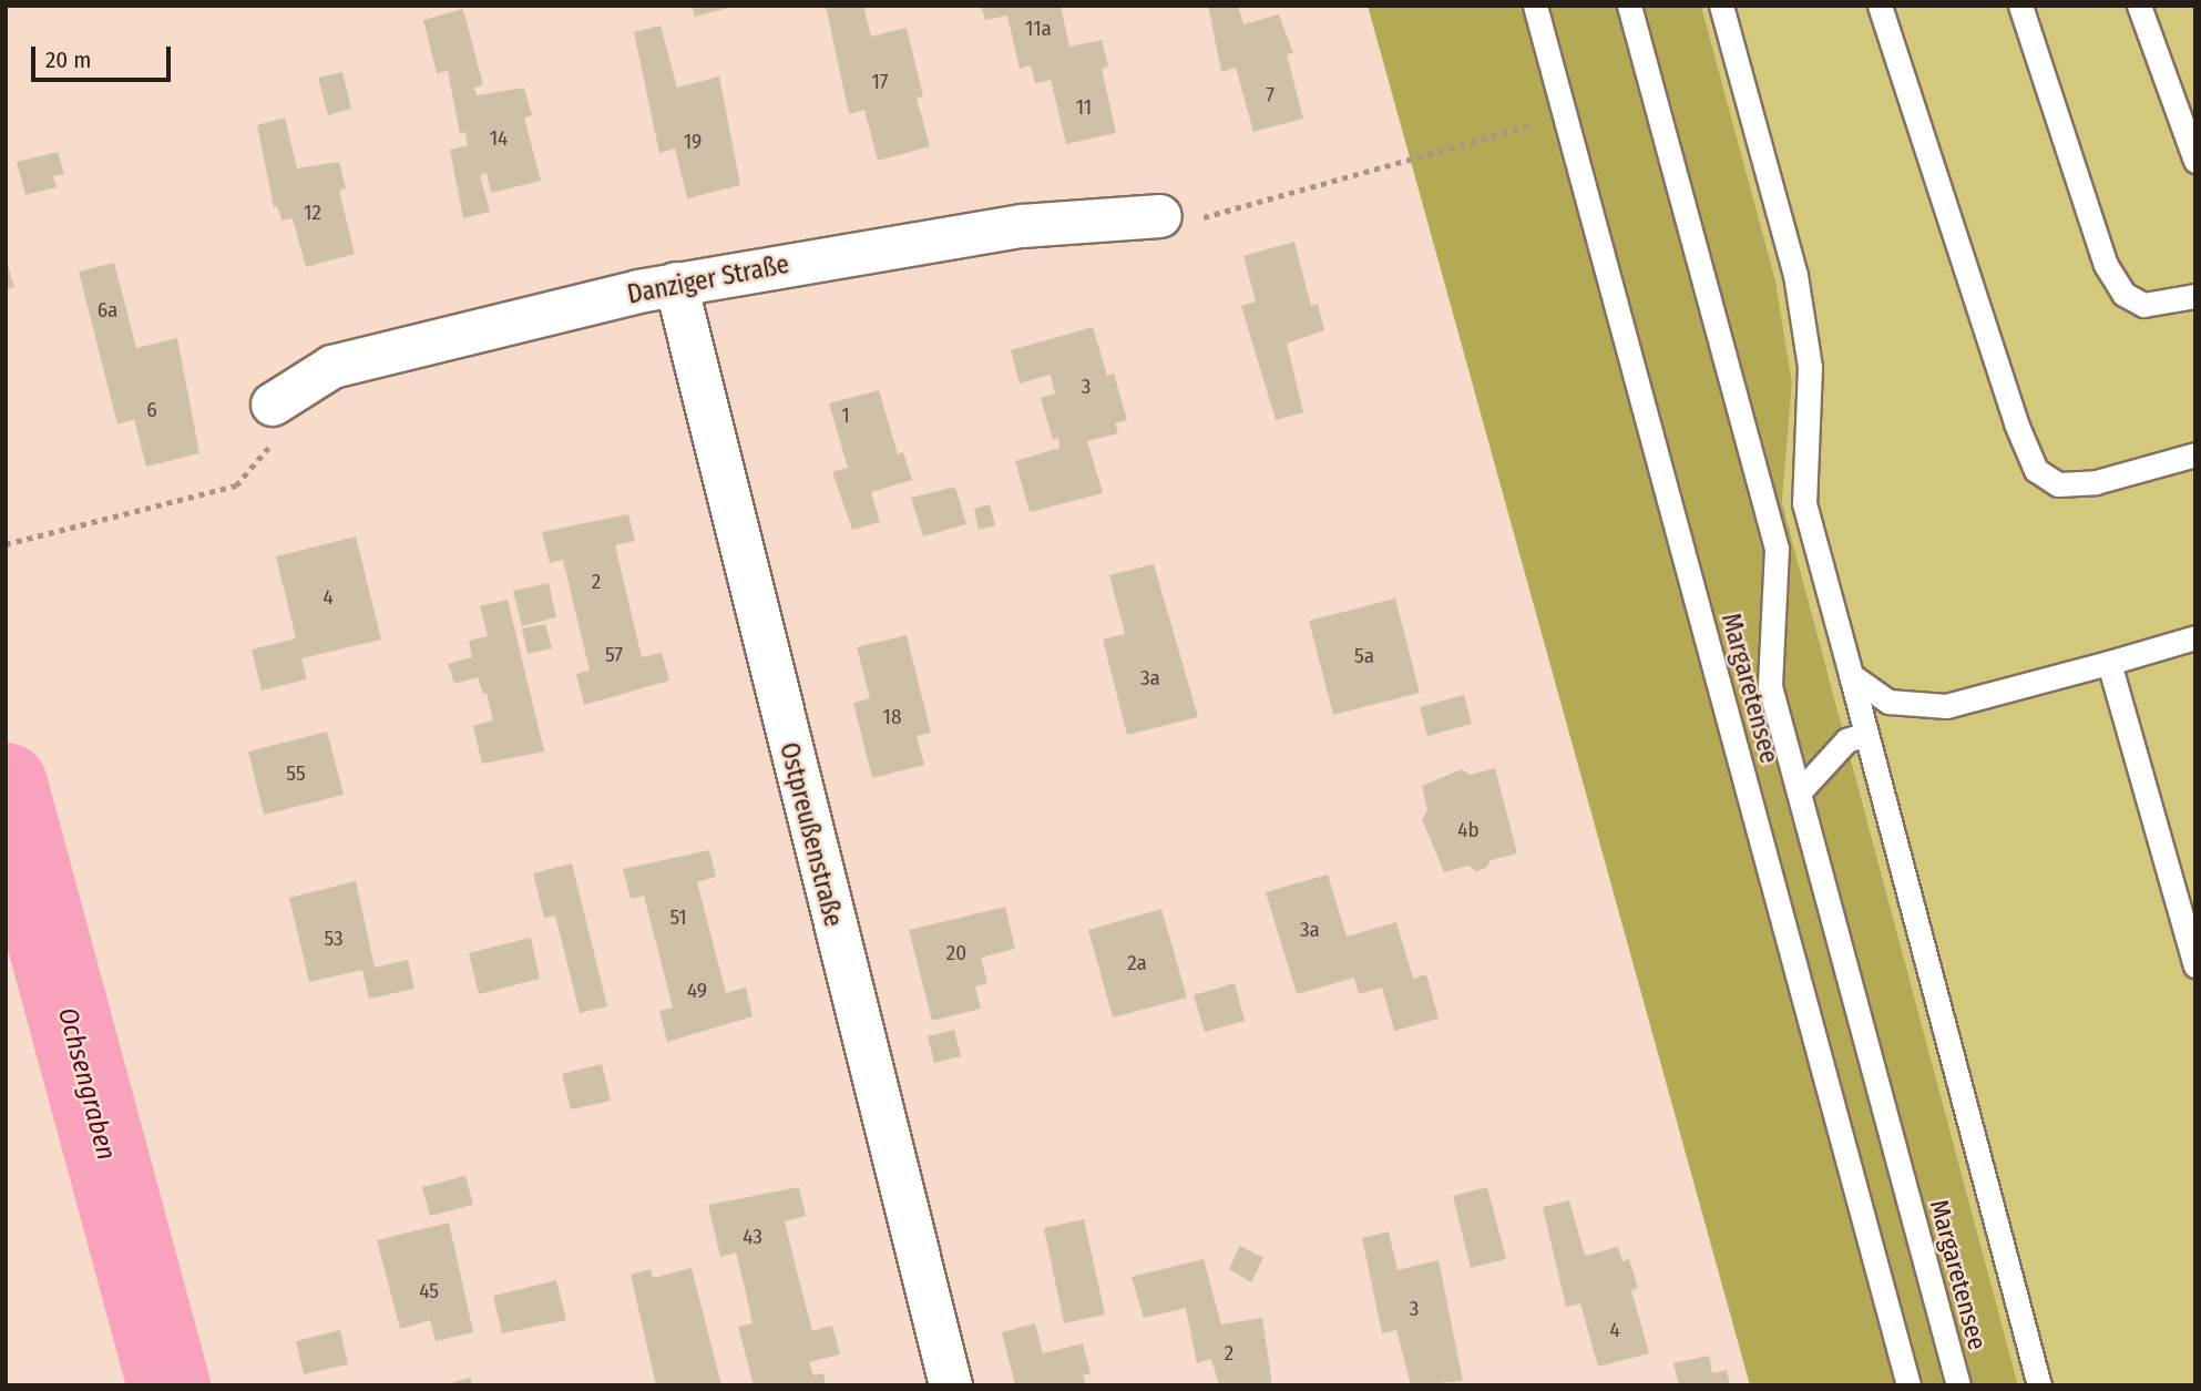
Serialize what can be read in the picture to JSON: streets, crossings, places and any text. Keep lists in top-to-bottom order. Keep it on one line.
{"streets":{"street":["Danziger Straße","Ostpreußenstraße"],"lane":["Margaretensee"]},"crossings":[["Danziger Straße","Ostpreußenstraße"]],"water":["Ochsengraben"],"house_numbers":["11a","17","7","11","14","19","12","6a","3","6","1","2","4","57","5a","3a","18","55","4b","51","3a","53","20","2a","49","43","45","3","4","2"],"scale_bar":"20 m"}
